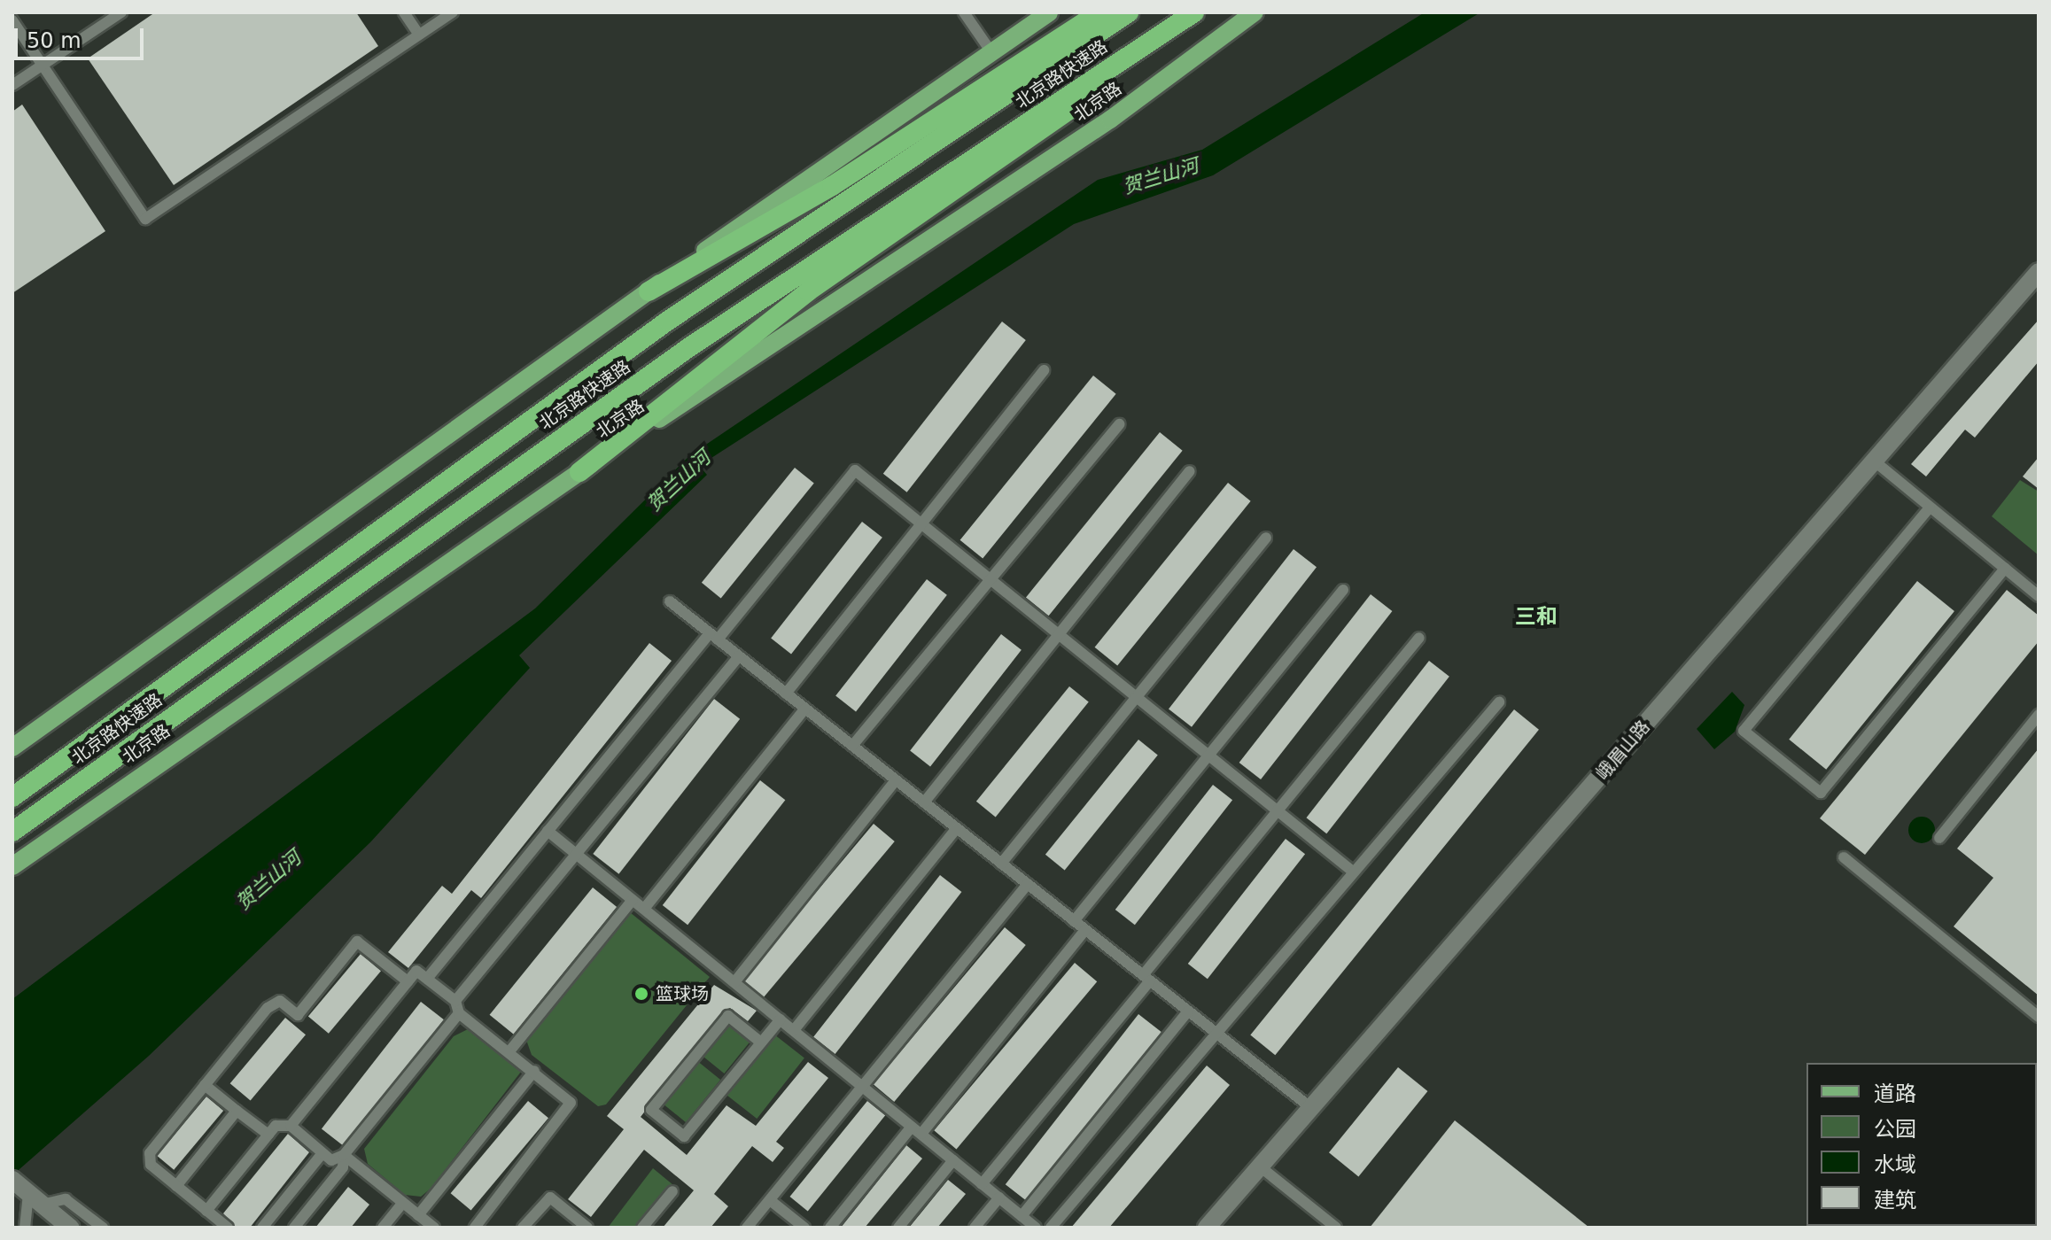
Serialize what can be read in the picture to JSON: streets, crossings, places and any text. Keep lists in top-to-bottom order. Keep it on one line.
{"streets":{"highway":["北京路快速路"],"main road":["北京路"],"street":["峨眉山路"]},"districts":["三和"],"water":["贺兰山河"],"places":["篮球场"],"legend":["道路","公园","水域","建筑"],"scale_bar":"50 m"}
